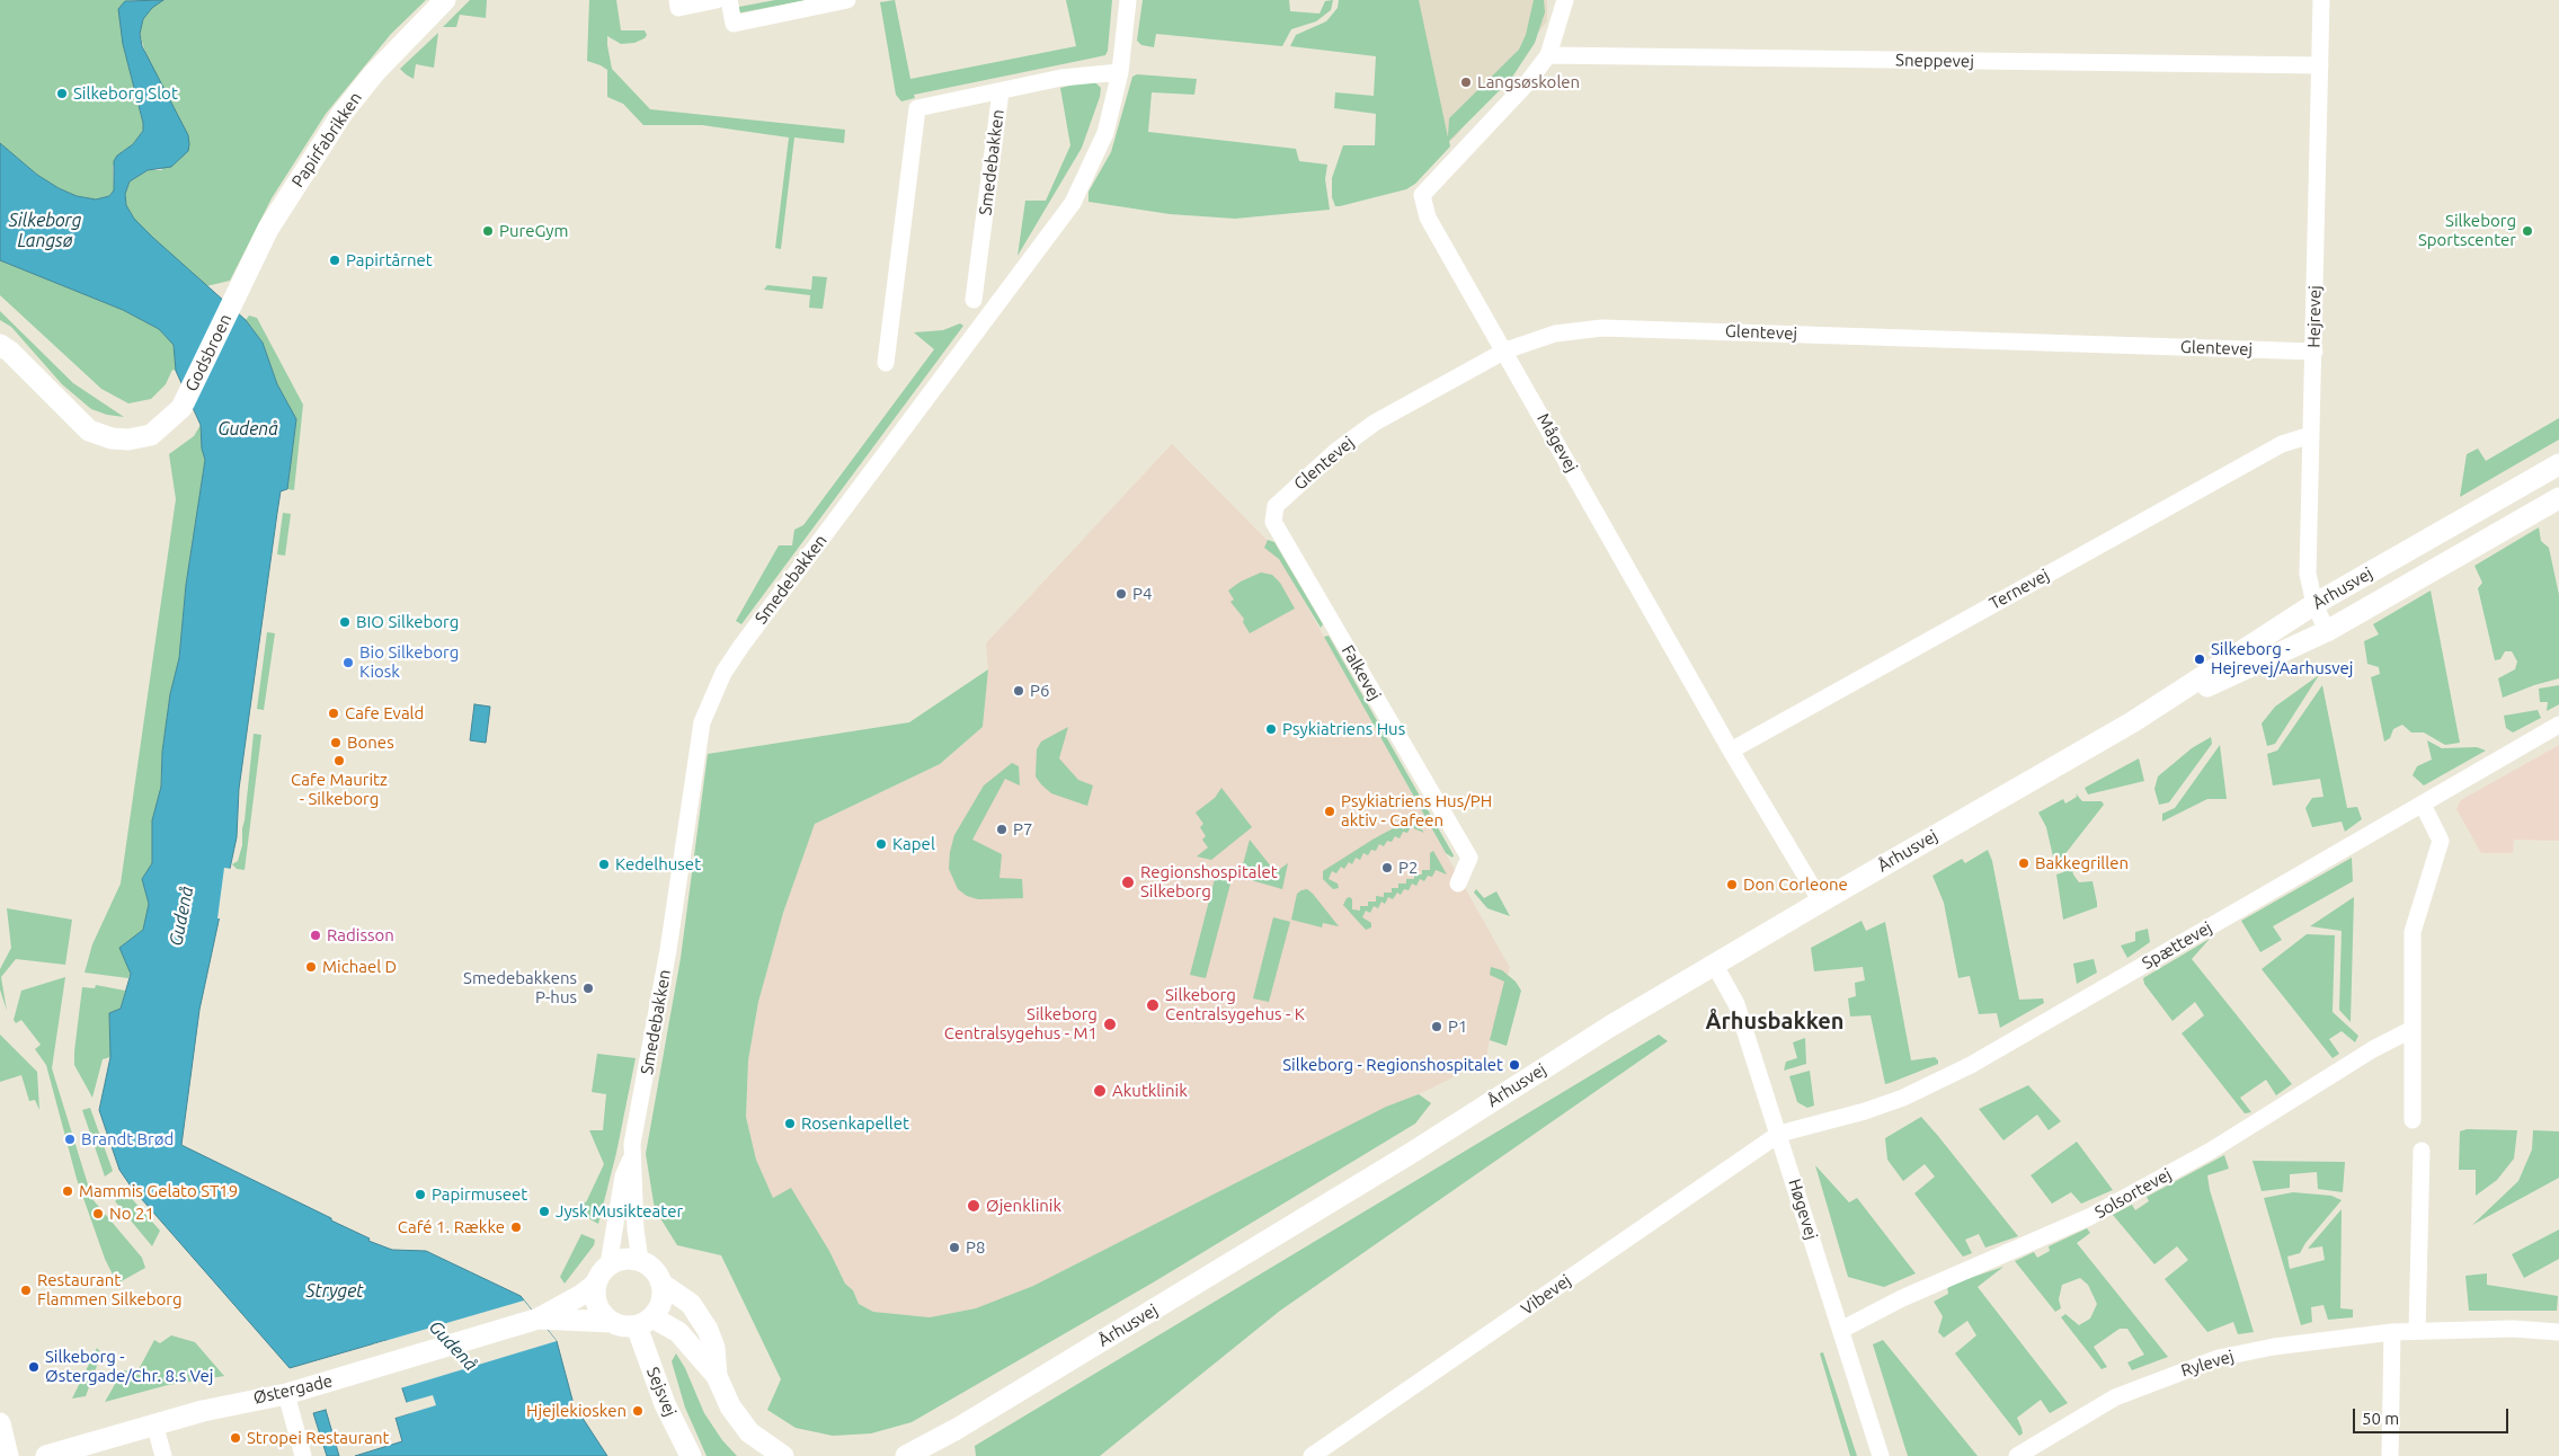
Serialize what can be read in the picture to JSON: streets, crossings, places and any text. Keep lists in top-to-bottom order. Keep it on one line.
{"streets":{"street":["Sneppevej","Papirfabrikken","Smedebakken","Hejrevej","Glentevej","Godsbroen","Mågevej","Århusvej","Ternevej","Falkevej","Spættevej","Solsortevej","Høgevej","Vibevej","Rylevej","Østergade","Sejsvej"]},"crossings":[["Sneppevej","Hejrevej"],["Sneppevej","Mågevej"],["Papirfabrikken","Godsbroen"],["Smedebakken","Østergade"],["Smedebakken","Sejsvej"],["Hejrevej","Glentevej"],["Hejrevej","Århusvej"],["Hejrevej","Ternevej"],["Glentevej","Mågevej"],["Glentevej","Falkevej"],["Mågevej","Århusvej"],["Mågevej","Ternevej"],["Århusvej","Høgevej"],["Spættevej","Høgevej"],["Spættevej","Vibevej"],["Solsortevej","Høgevej"],["Høgevej","Vibevej"],["Østergade","Sejsvej"]],"districts":["Århusbakken"],"water":["Silkeborg Langsø","Gudenå","Stryget"],"places":["Langsøskolen","Silkeborg Slot","PureGym","Silkeborg Sportscenter","Papirtårnet","P4","BIO Silkeborg","Silkeborg - Hejrevej/Aarhusvej","Bio Silkeborg Kiosk","P6","Cafe Evald","Psykiatriens Hus","Bones","Cafe Mauritz - Silkeborg","Psykiatriens Hus/PH aktiv - Cafeen","P7","Kapel","Bakkegrillen","Kedelhuset","P2","Regionshospitalet Silkeborg","Don Corleone","Radisson","Michael D","Smedebakkens P-hus","Silkeborg Centralsygehus - K","Silkeborg Centralsygehus - M1","P1","Silkeborg - Regionshospitalet","Akutklinik","Rosenkapellet","Brandt Brød","Mammis Gelato ST19","Papirmuseet","Øjenklinik","Jysk Musikteater","No 21","Café 1. Række","P8","Restaurant Flammen Silkeborg","Silkeborg - Østergade/Chr. 8.s Vej","Hjejlekiosken","Stropei Restaurant"],"scale_bar":"50 m"}
